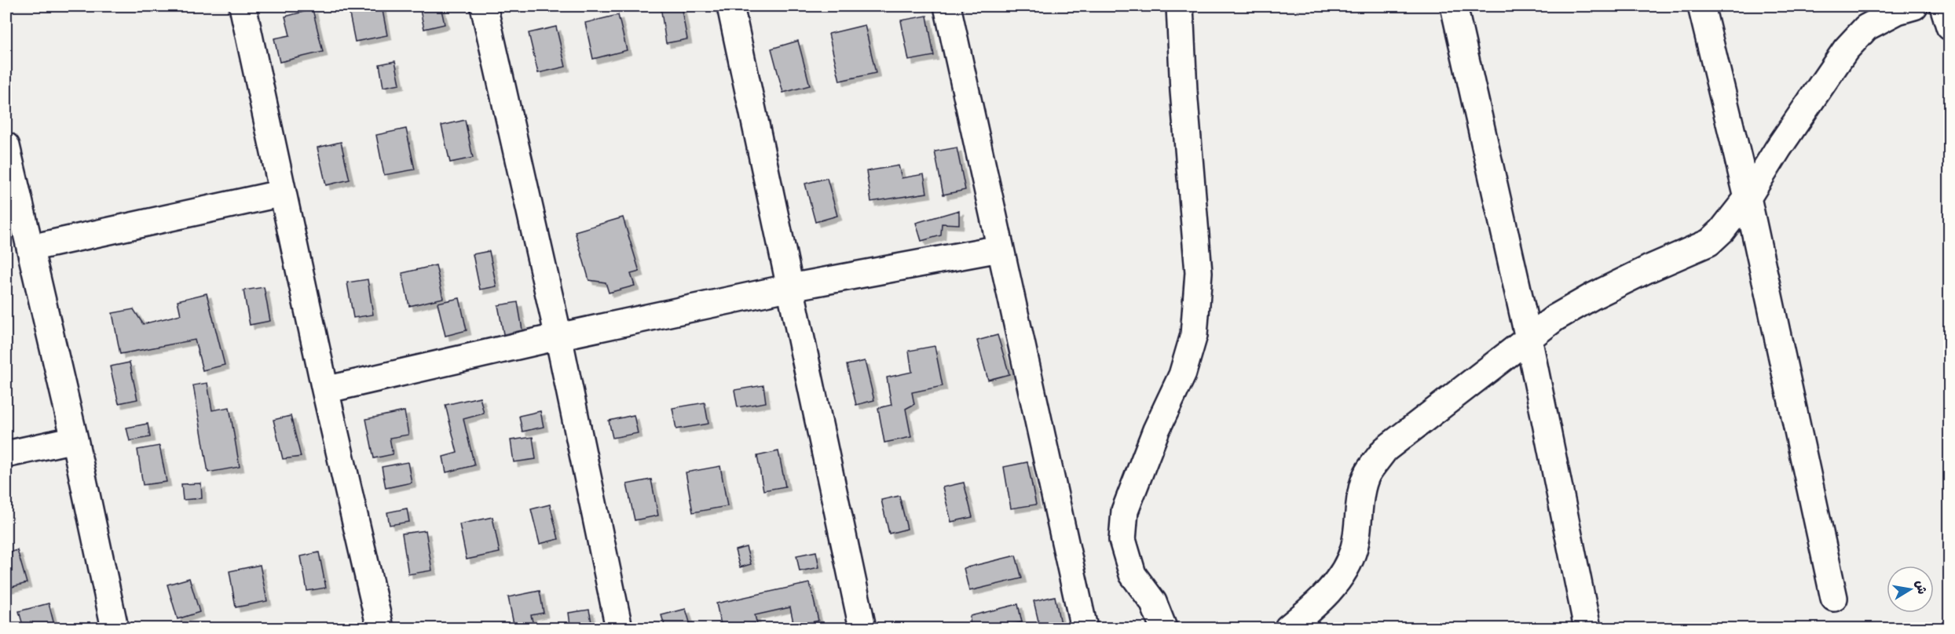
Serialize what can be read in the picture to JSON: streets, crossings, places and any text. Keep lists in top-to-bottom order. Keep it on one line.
{"north":"right"}
